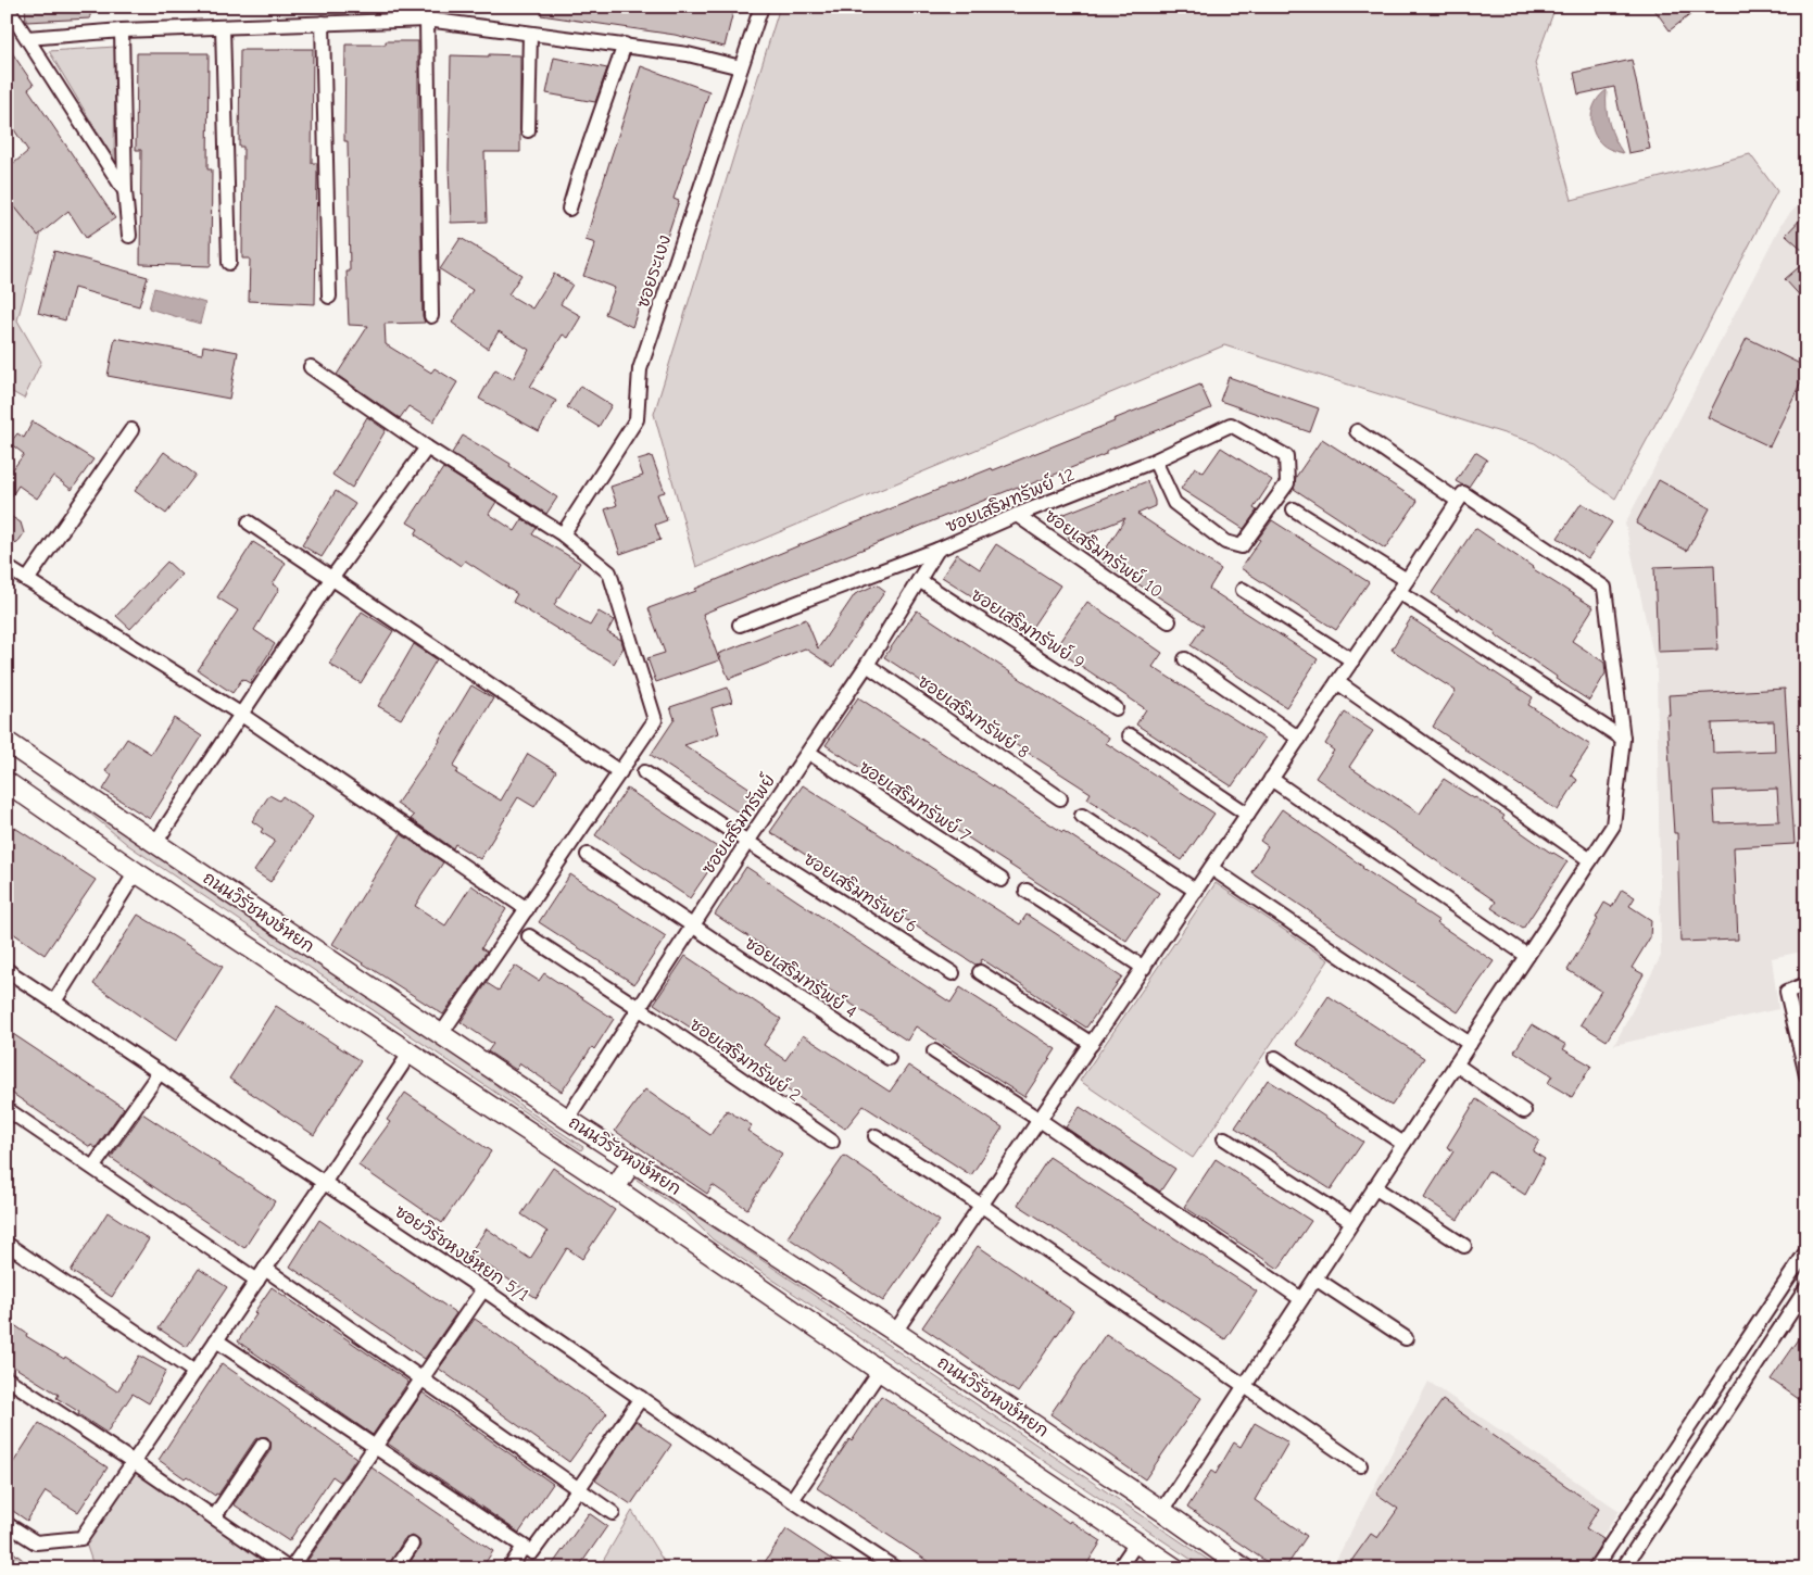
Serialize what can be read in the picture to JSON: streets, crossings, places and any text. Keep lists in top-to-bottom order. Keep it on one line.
{"streets":{"main road":["ถนนวิรัชหงษ์หยก"],"street":["ซอยระเงง","ซอยเสริมทรัพย์ 12","ซอยเสริมทรัพย์ 10","ซอยเสริมทรัพย์ 9","ซอยเสริมทรัพย์ 8","ซอยเสริมทรัพย์ 7","ซอยเสริมทรัพย์","ซอยเสริมทรัพย์ 6","ซอยเสริมทรัพย์ 4","ซอยเสริมทรัพย์ 2","ซอยวิรัชหงษ์หยก 5/1"]},"crossings":[["ซอยเสริมทรัพย์ 12","ซอยเสริมทรัพย์ 10"],["ซอยเสริมทรัพย์ 12","ซอยเสริมทรัพย์"],["ซอยเสริมทรัพย์ 9","ซอยเสริมทรัพย์"],["ซอยเสริมทรัพย์ 8","ซอยเสริมทรัพย์"],["ซอยเสริมทรัพย์ 7","ซอยเสริมทรัพย์"],["ซอยเสริมทรัพย์","ซอยเสริมทรัพย์ 6"],["ซอยเสริมทรัพย์","ถนนวิรัชหงษ์หยก"],["ซอยเสริมทรัพย์","ซอยเสริมทรัพย์ 4"],["ซอยเสริมทรัพย์","ซอยเสริมทรัพย์ 2"]]}
